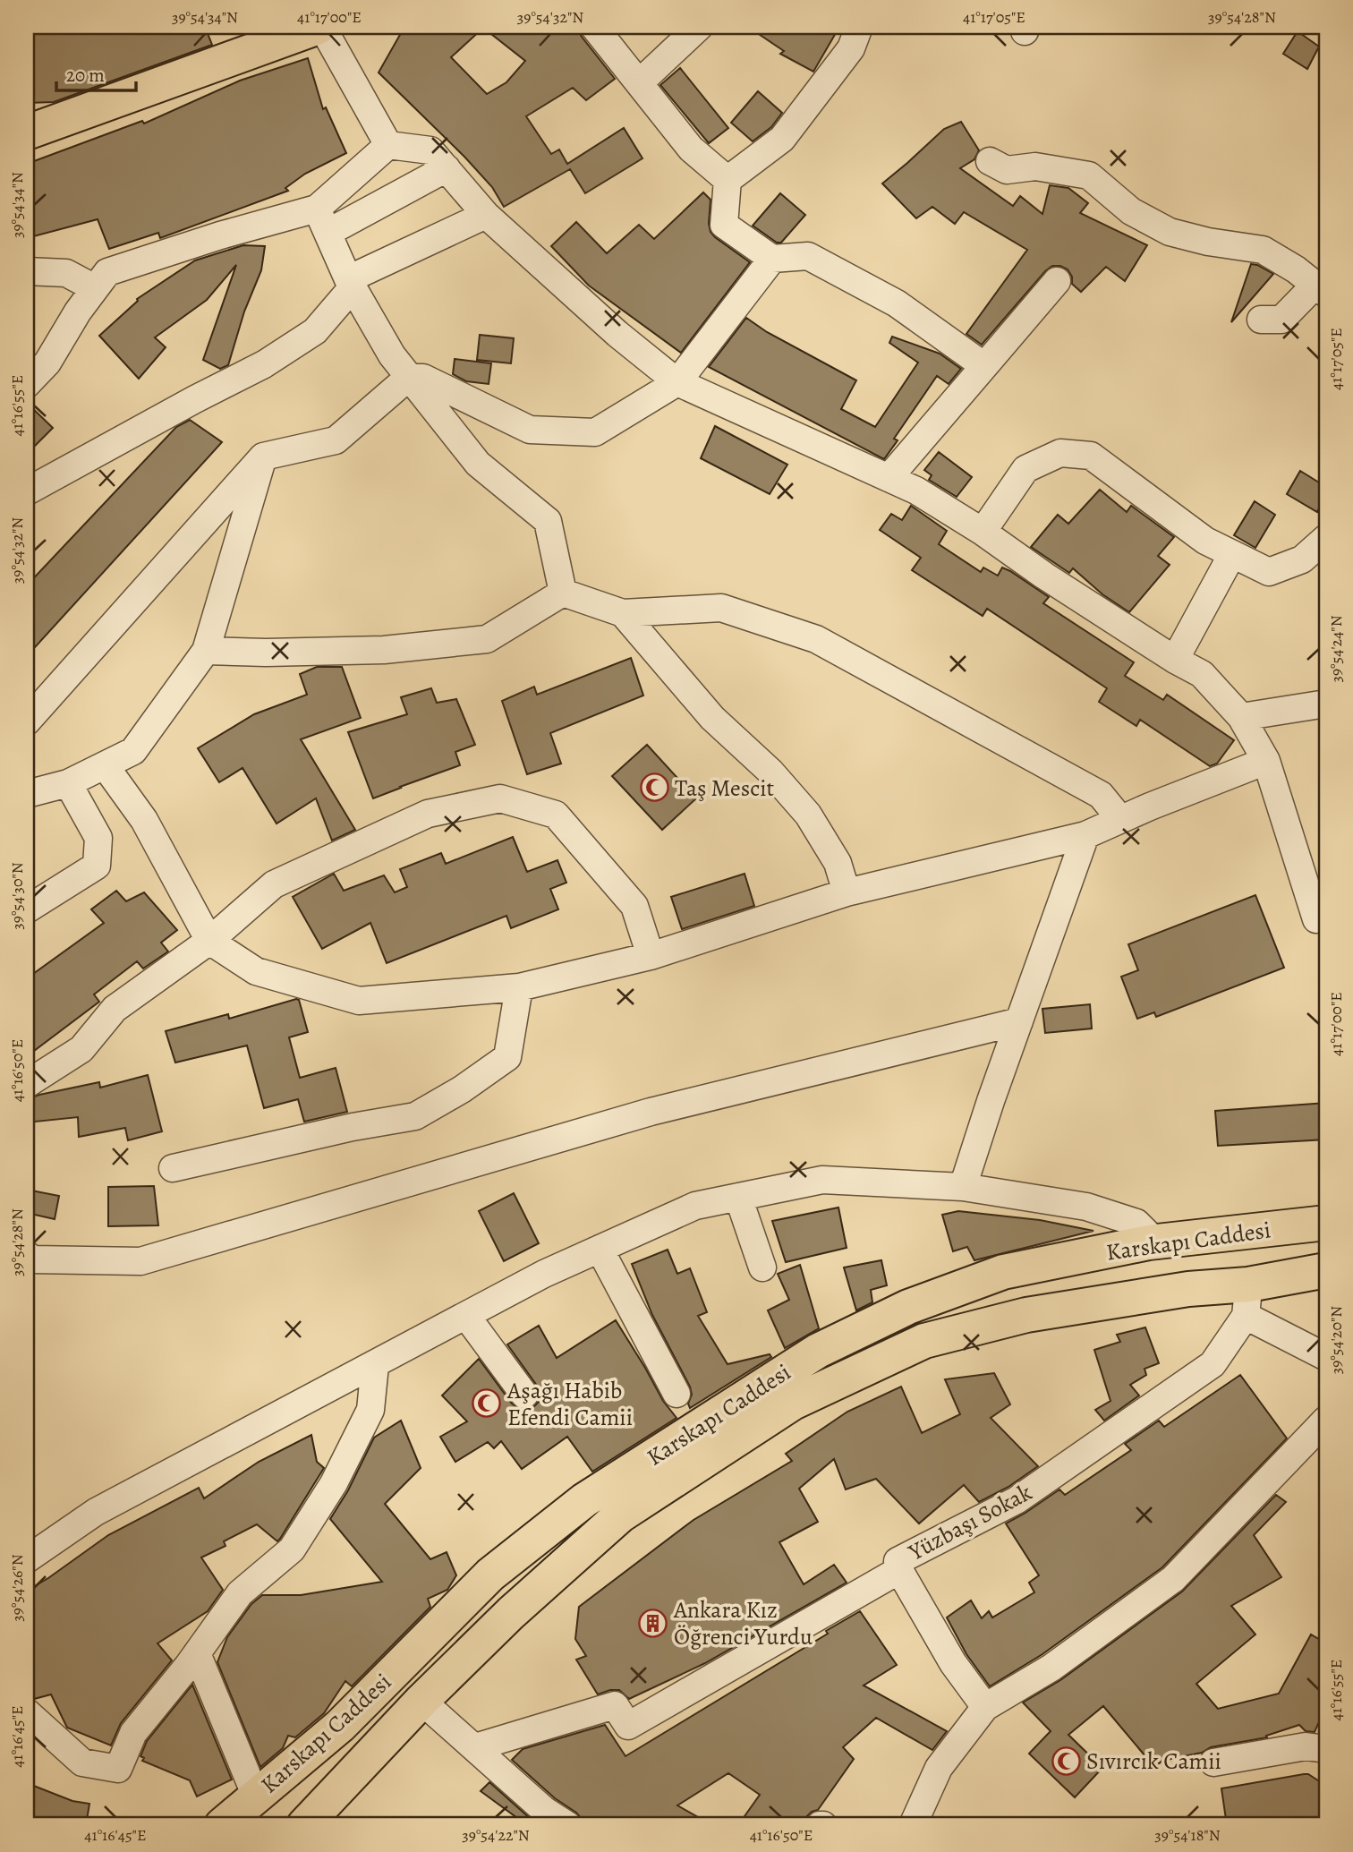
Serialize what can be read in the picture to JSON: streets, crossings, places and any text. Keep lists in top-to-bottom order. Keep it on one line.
{"streets":{"main road":["Karskapı Caddesi"],"street":["Yüzbaşı Sokak"]},"places":{"mosque":["Taş Mescit","Aşağı Habib Efendi Camii","Sıvırcık Camii"],"building":["Ankara Kız Öğrenci Yurdu"]},"scale_bar":"20 m","coordinates":["39°54'34\"N","41°17'00\"E","39°54'32\"N","41°17'05\"E","39°54'28\"N","41°16'55\"E","39°54'24\"N","39°54'30\"N","41°16'50\"E","39°54'20\"N","39°54'26\"N","41°16'45\"E","39°54'22\"N","39°54'18\"N"]}
